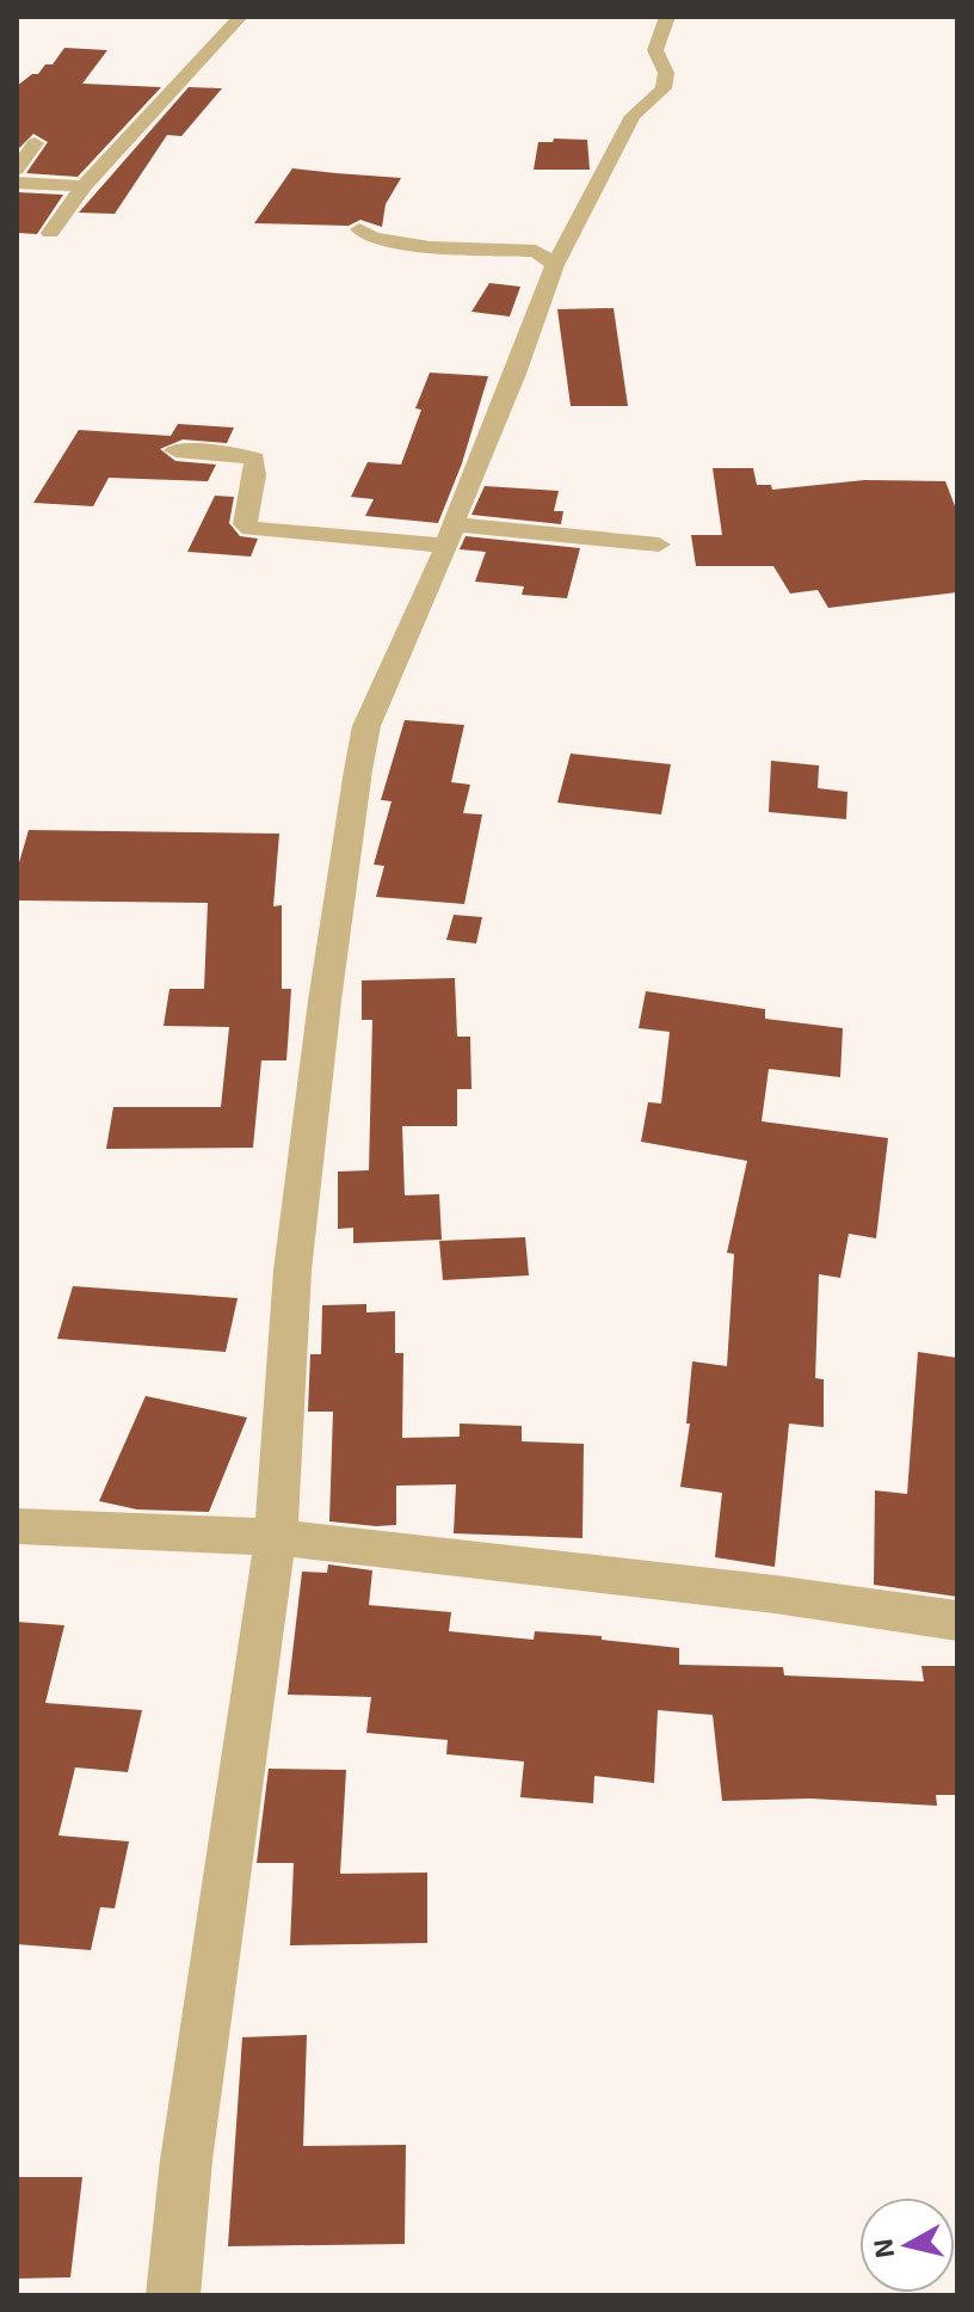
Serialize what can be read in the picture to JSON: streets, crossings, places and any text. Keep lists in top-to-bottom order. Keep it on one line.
{"north":"left"}
